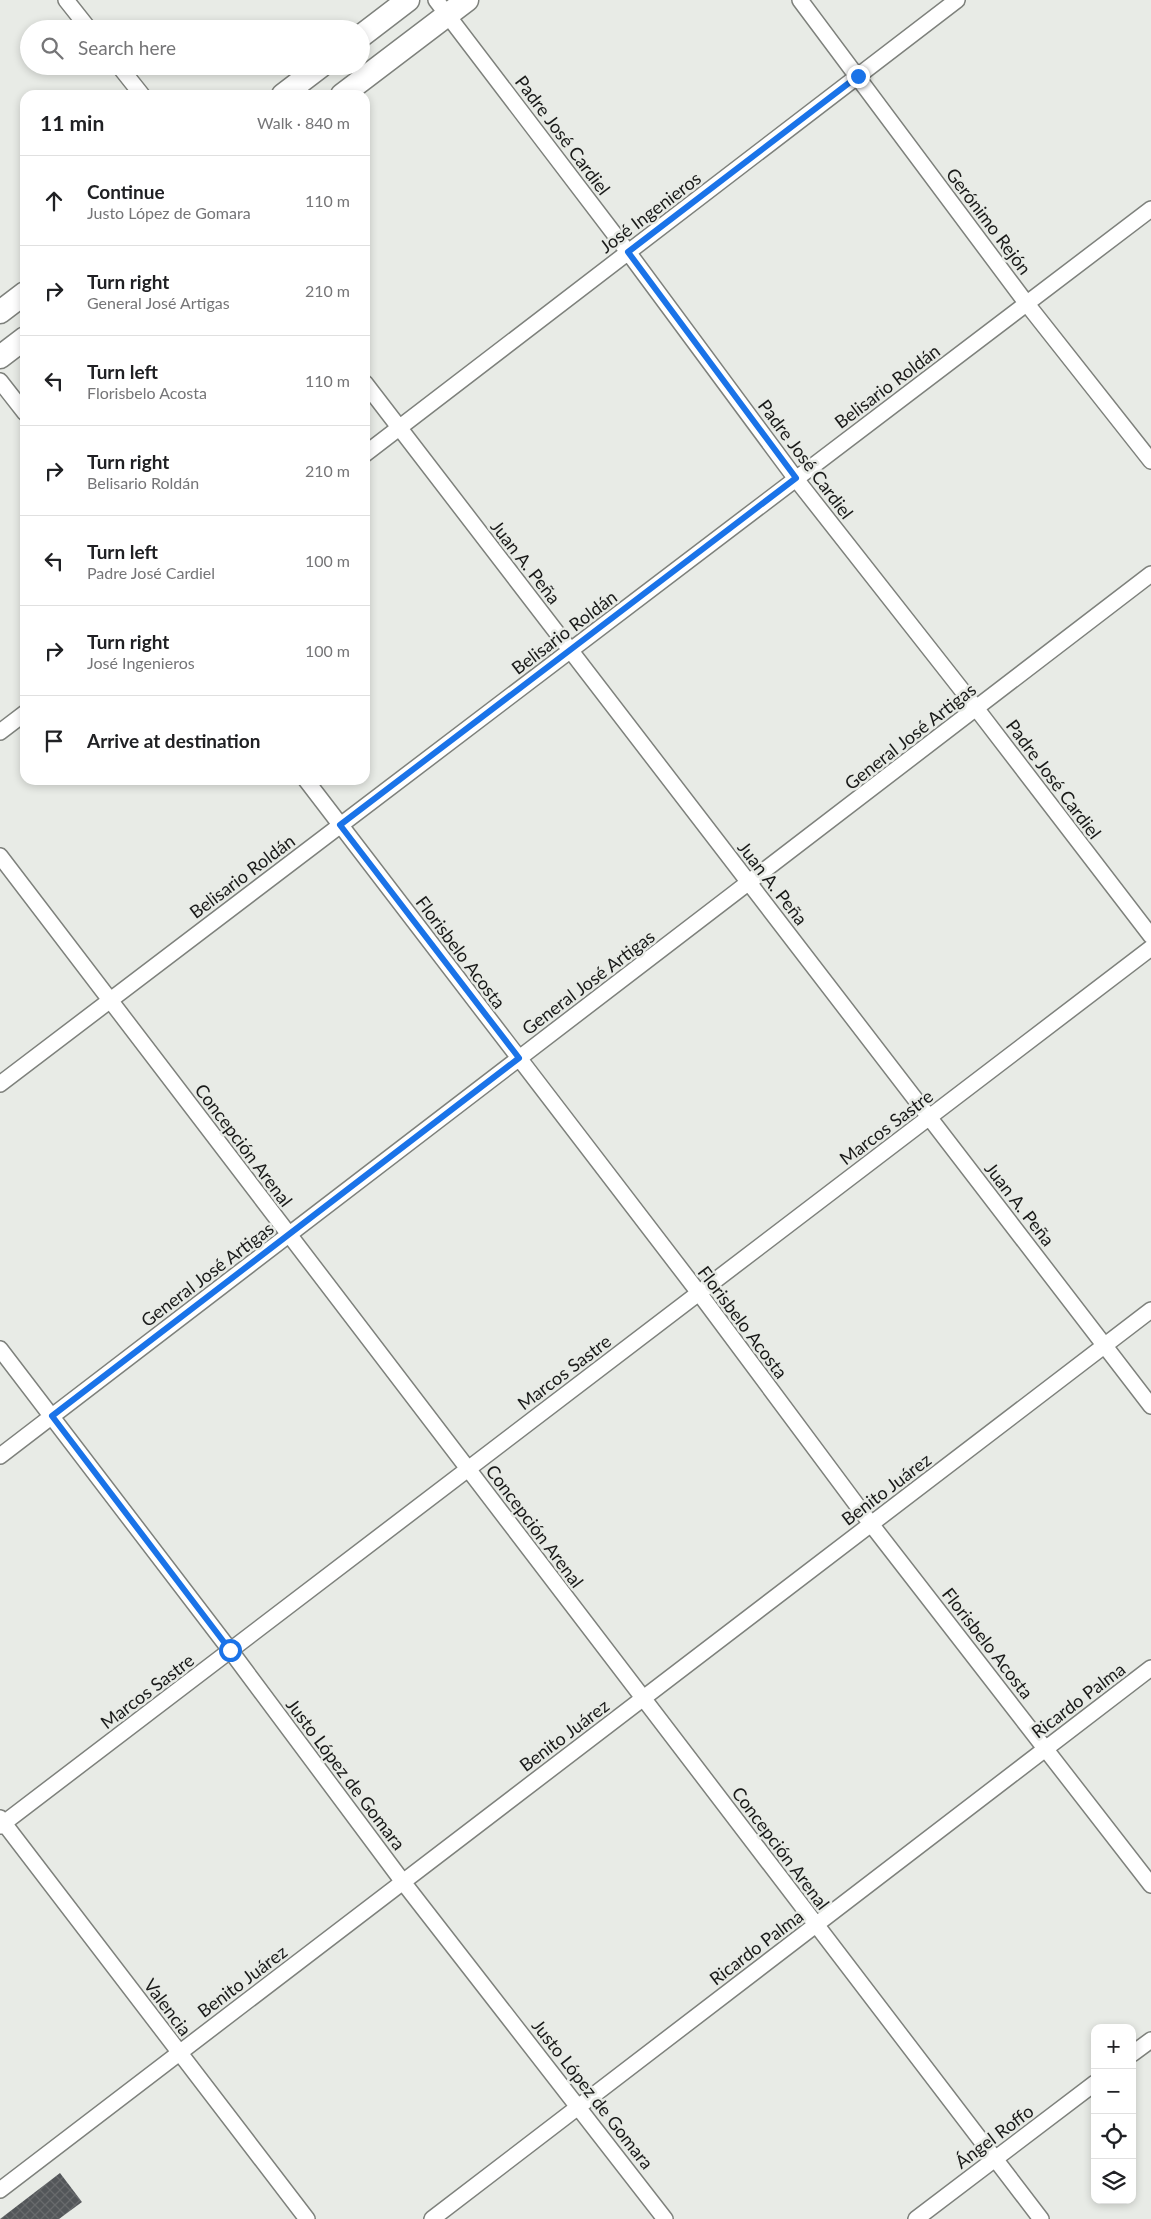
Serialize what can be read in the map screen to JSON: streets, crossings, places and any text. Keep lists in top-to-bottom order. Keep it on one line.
{"streets":{"street":["Padre José Cardiel","José Ingenieros","Gerónimo Rejón","Belisario Roldán","Juan A. Peña","General José Artigas","Florisbelo Acosta","Marcos Sastre","Concepción Arenal","Benito Juárez","Ricardo Palma","Justo López de Gomara","Valencia","Ángel Roffo"]},"crossings":[["Padre José Cardiel","José Ingenieros"],["Padre José Cardiel","Belisario Roldán"],["Padre José Cardiel","General José Artigas"],["José Ingenieros","Gerónimo Rejón"],["José Ingenieros","Juan A. Peña"],["Gerónimo Rejón","Belisario Roldán"],["Belisario Roldán","Juan A. Peña"],["Belisario Roldán","Florisbelo Acosta"],["Belisario Roldán","Concepción Arenal"],["Juan A. Peña","General José Artigas"],["Juan A. Peña","Marcos Sastre"],["Juan A. Peña","Benito Juárez"],["General José Artigas","Florisbelo Acosta"],["General José Artigas","Concepción Arenal"],["General José Artigas","Justo López de Gomara"],["Florisbelo Acosta","Marcos Sastre"],["Florisbelo Acosta","Benito Juárez"],["Florisbelo Acosta","Ricardo Palma"],["Marcos Sastre","Concepción Arenal"],["Marcos Sastre","Justo López de Gomara"],["Marcos Sastre","Valencia"],["Concepción Arenal","Benito Juárez"],["Concepción Arenal","Ricardo Palma"],["Concepción Arenal","Ángel Roffo"],["Benito Juárez","Justo López de Gomara"],["Benito Juárez","Valencia"],["Ricardo Palma","Justo López de Gomara"]],"page":{"search":"Search here","heading":["11 min","Walk · 840 m"],"list":[["Continue","Justo López de Gomara","110 m"],["Turn right","General José Artigas","210 m"],["Turn left","Florisbelo Acosta","110 m"],["Turn right","Belisario Roldán","210 m"],["Turn left","Padre José Cardiel","100 m"],["Turn right","José Ingenieros","100 m"],"Arrive at destination"],"map_buttons":["+","−"]}}
